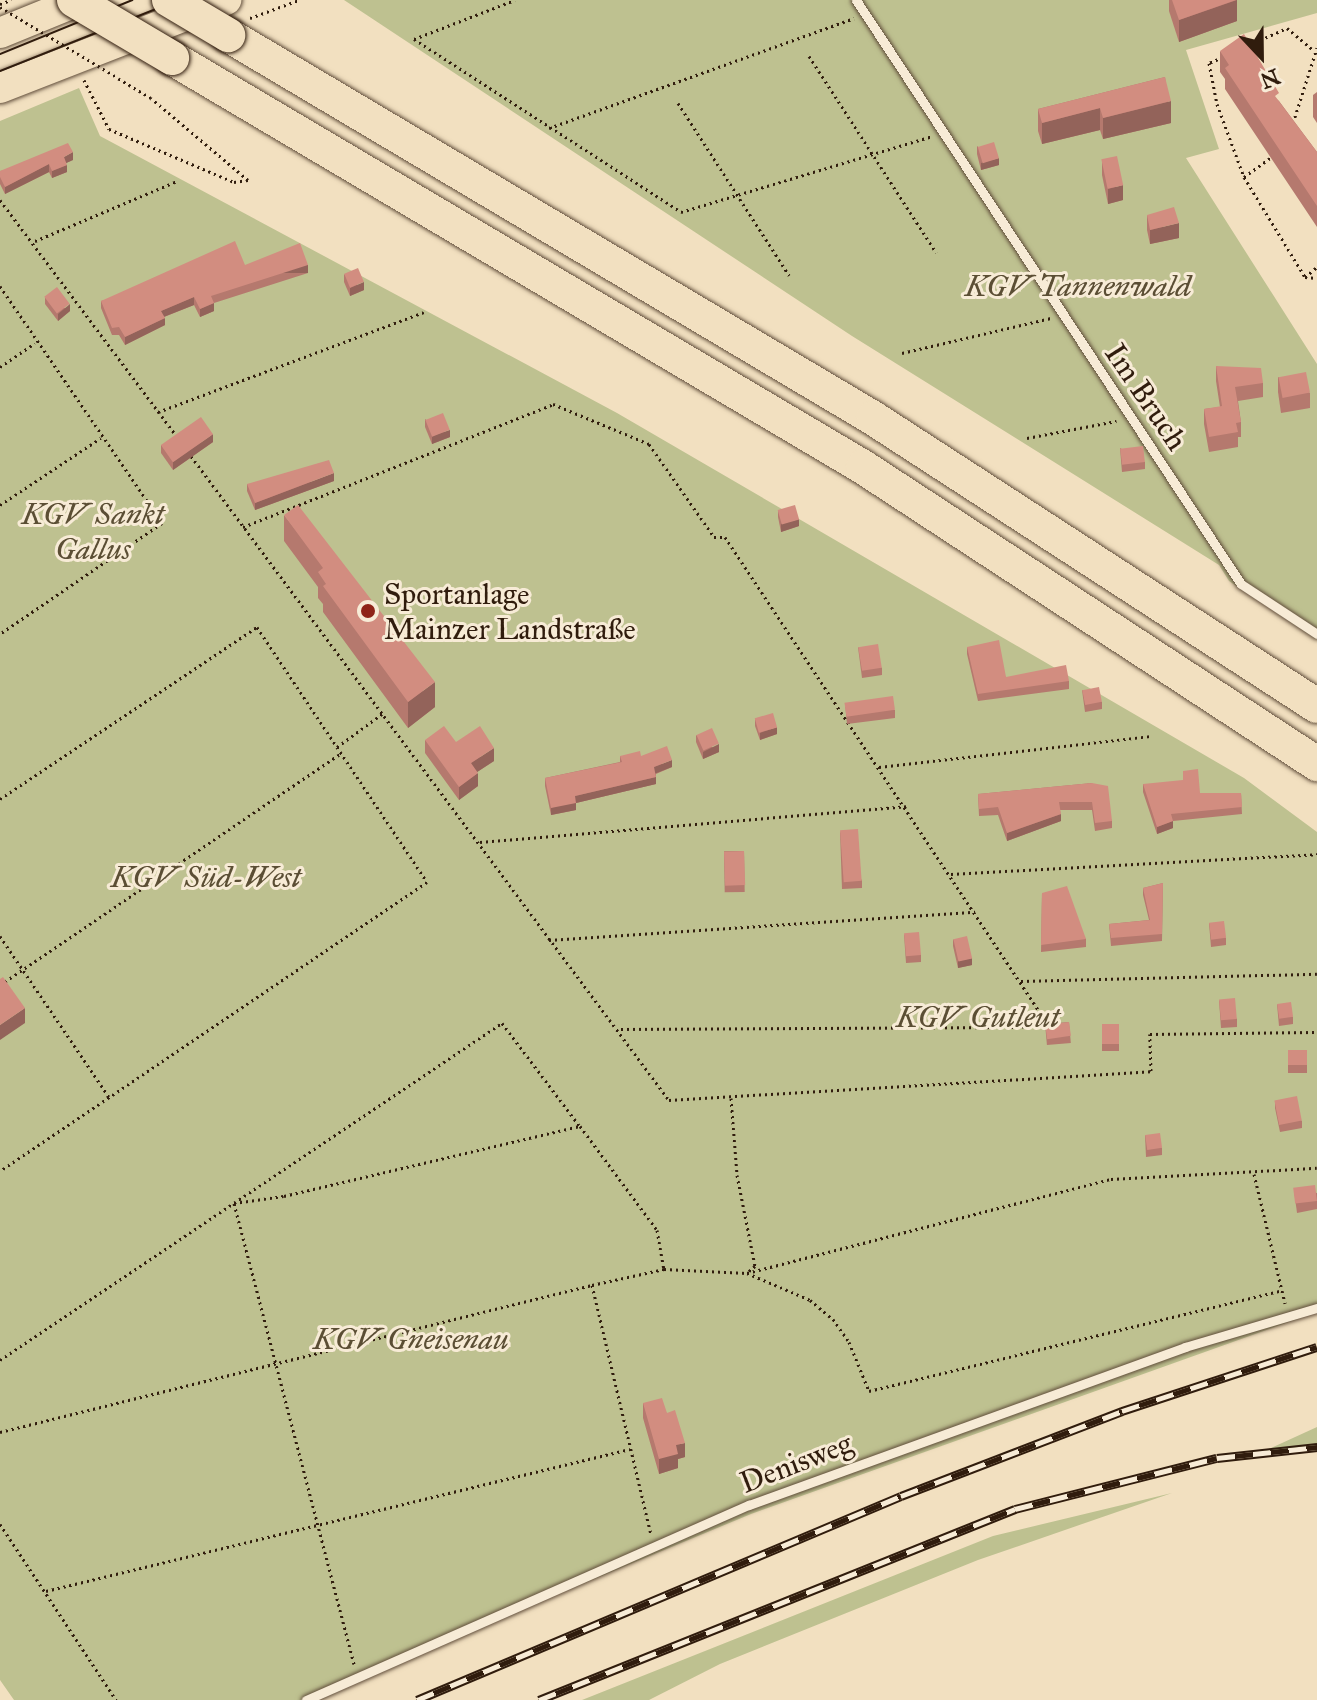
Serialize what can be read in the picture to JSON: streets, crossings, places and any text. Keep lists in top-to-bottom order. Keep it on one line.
{"streets":{"lane":["Im Bruch","Denisweg"]},"parks":["KGV Tannenwald","KGV Sankt Gallus","KGV Süd-West","KGV Gutleut","KGV Gneisenau"],"places":["Sportanlage Mainzer Landstraße"],"north":"bottom"}
